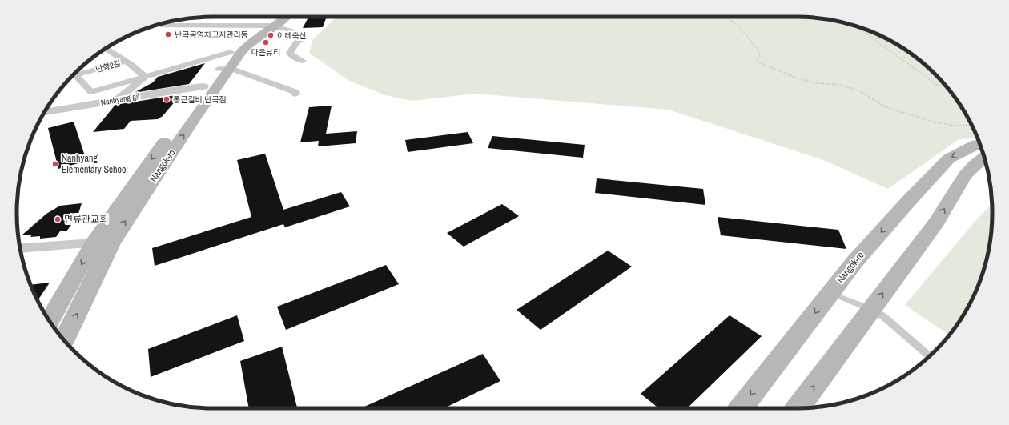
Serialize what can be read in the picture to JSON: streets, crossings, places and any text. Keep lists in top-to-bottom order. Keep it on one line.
{"streets":{"main road":["Nangok-ro"],"street":["난향2길","Nanhyang-gil"]},"crossings":[["Nanhyang-gil","Nangok-ro"]],"places":["난곡공영차고지관리동","이레축산","다은뷰티","통큰갈비 난곡점","Nanhyang Elementary School","면류관교회"]}
